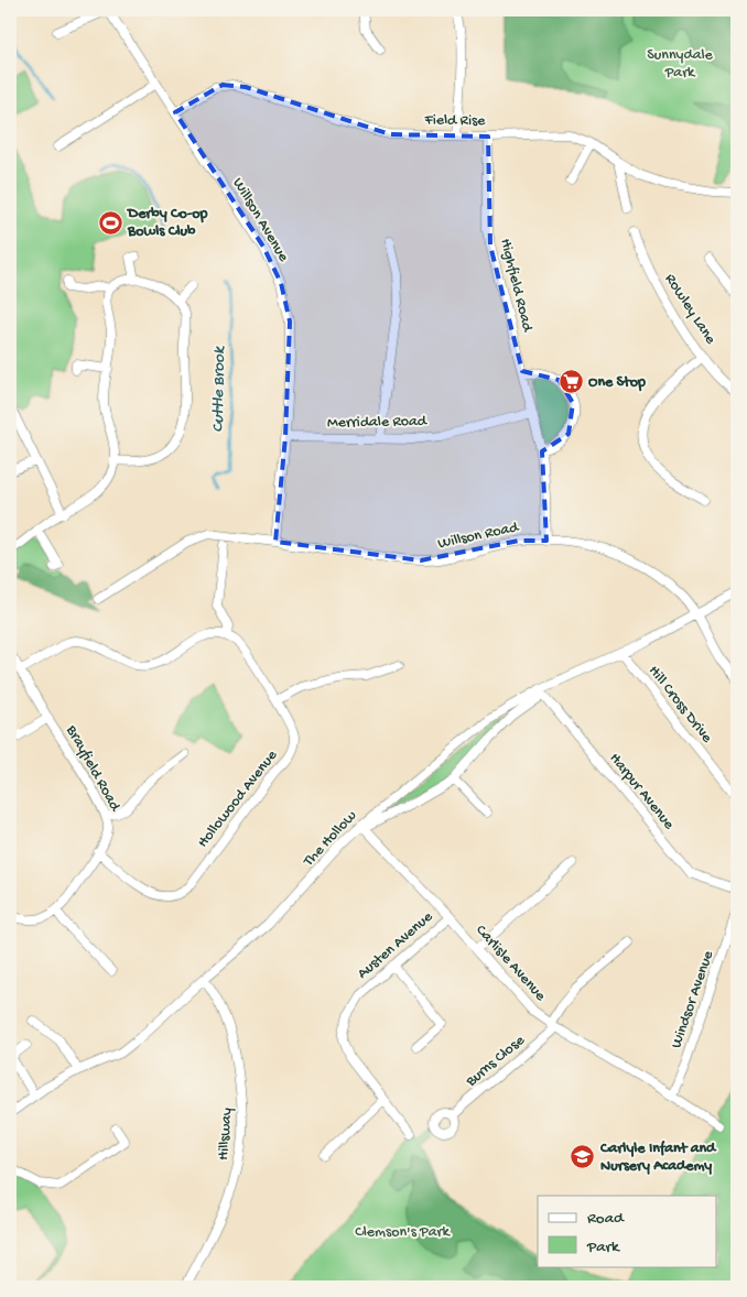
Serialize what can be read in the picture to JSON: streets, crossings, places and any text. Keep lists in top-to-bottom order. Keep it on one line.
{"streets":{"street":["Field Rise","Willson Avenue","Highfield Road","Rowley Lane","Merridale Road","Willson Road","Hill Cross Drive","Brayfield Road","Harpur Avenue","Hollowood Avenue","The Hollow","Austen Avenue","Carlisle Avenue","Windsor Avenue","Burns Close","Hillsway"]},"crossings":[["Field Rise","Willson Avenue"],["Field Rise","Highfield Road"],["Willson Avenue","Merridale Road"],["Willson Avenue","Willson Road"],["Highfield Road","Merridale Road"],["Highfield Road","Willson Road"],["Willson Road","The Hollow"],["Hill Cross Drive","The Hollow"],["Brayfield Road","Hollowood Avenue"],["Harpur Avenue","The Hollow"],["The Hollow","Carlisle Avenue"],["The Hollow","Hillsway"],["Austen Avenue","Carlisle Avenue"],["Carlisle Avenue","Windsor Avenue"],["Carlisle Avenue","Burns Close"]],"water":["Cuttle Brook"],"parks":["Sunnydale Park","Clemson's Park"],"places":{"sports":["Derby Co-op Bowls Club"],"supermarket":["One Stop"],"school or university":["Carlyle Infant and Nursery Academy"]},"legend":["Road","Park"]}
